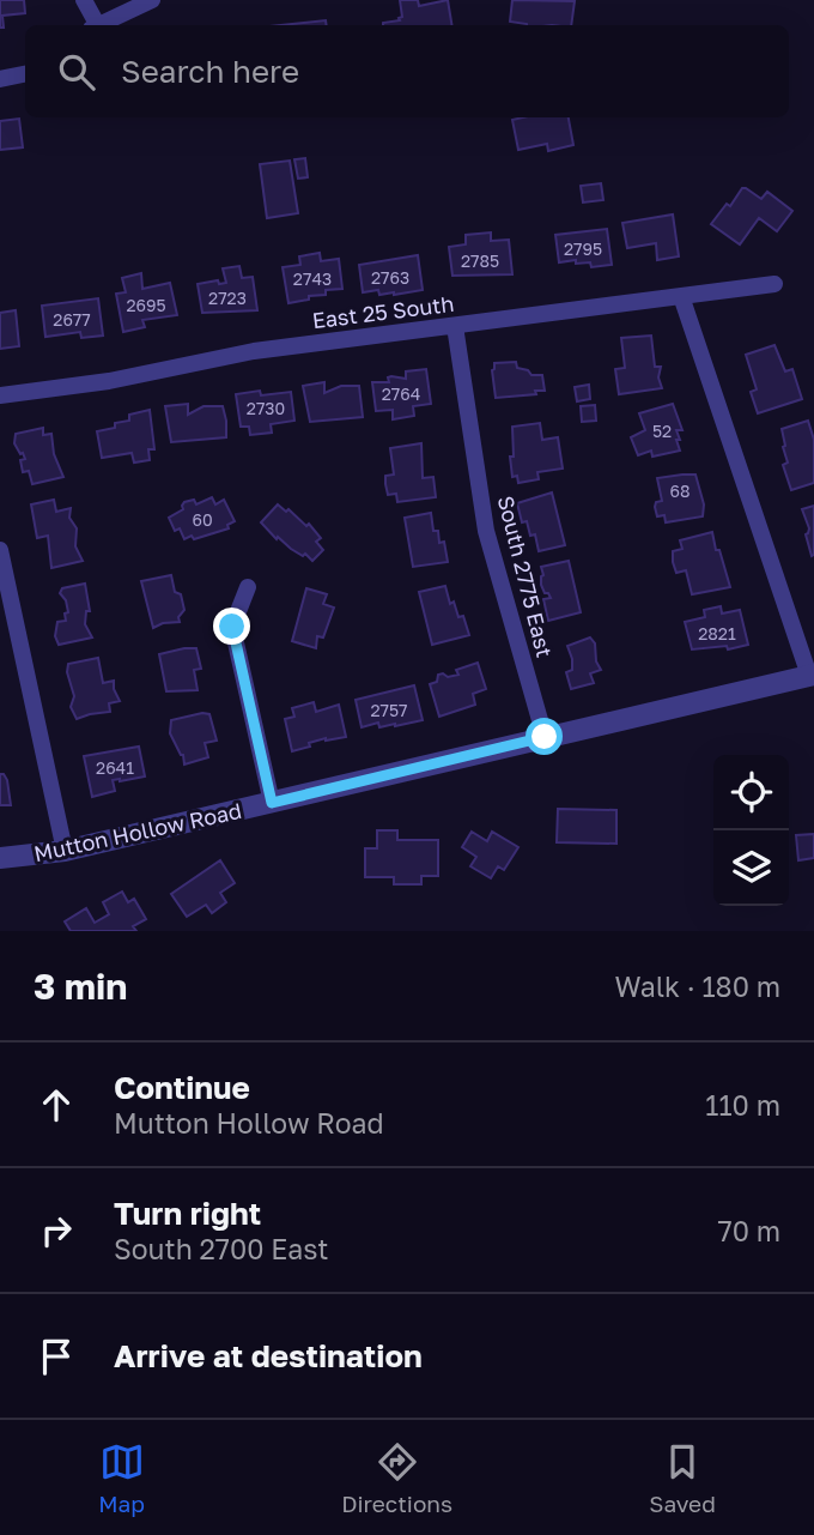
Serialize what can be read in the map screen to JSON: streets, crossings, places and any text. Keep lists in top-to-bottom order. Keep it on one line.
{"streets":{"street":["East 25 South","South 2775 East","Mutton Hollow Road"]},"crossings":[["East 25 South","South 2775 East"],["South 2775 East","Mutton Hollow Road"]],"house_numbers":["2795","2785","2763","2743","2723","2695","2677","2764","2730","52","68","60","2821","2757","2641"],"page":{"search":"Search here","heading":["3 min","Walk · 180 m"],"list":[["Continue","Mutton Hollow Road","110 m"],["Turn right","South 2700 East","70 m"],"Arrive at destination"],"nav":["Map","Directions","Saved"]}}
